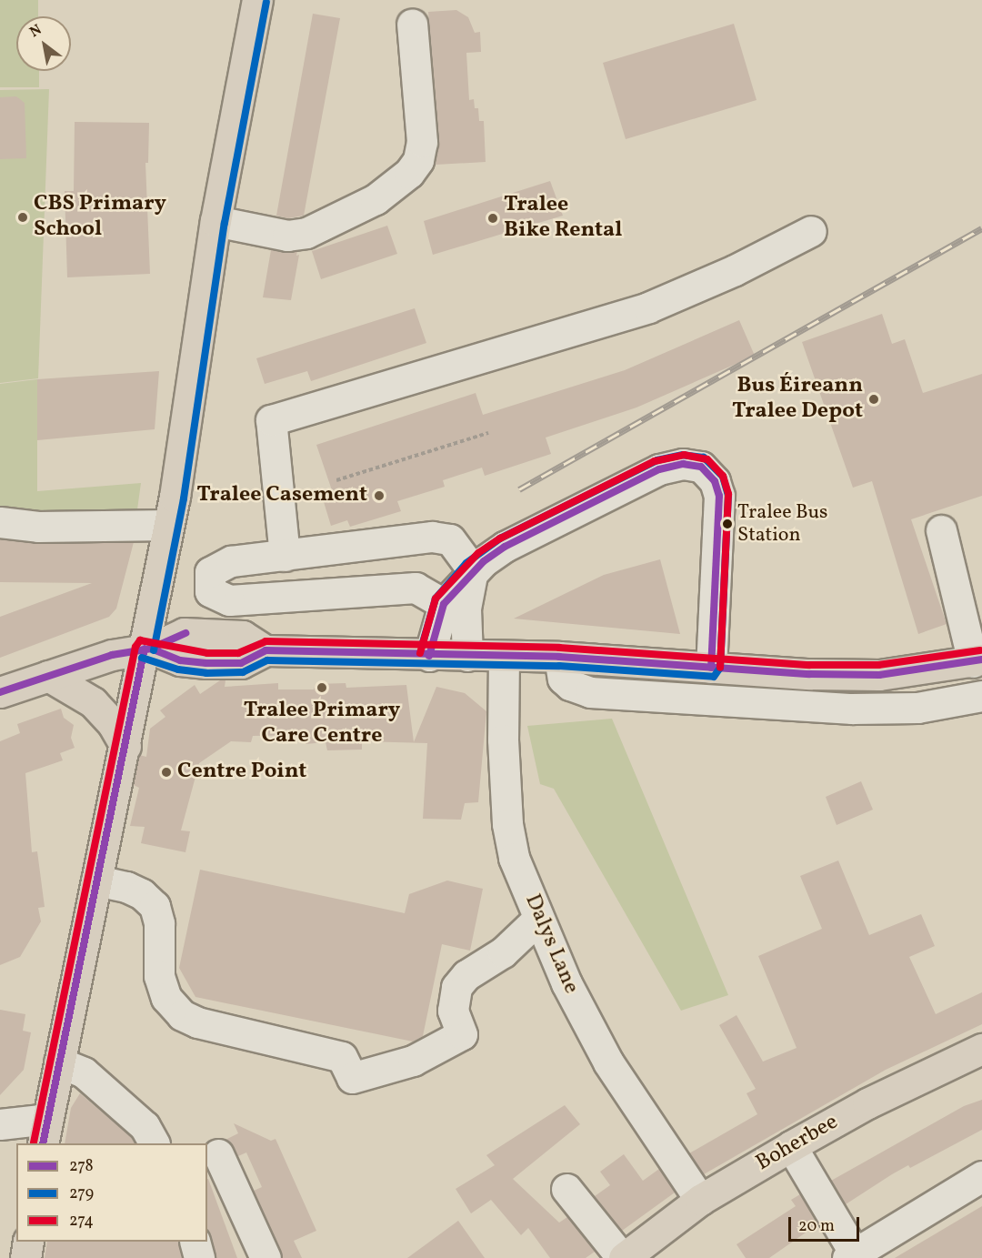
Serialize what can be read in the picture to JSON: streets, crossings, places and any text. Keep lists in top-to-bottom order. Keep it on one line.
{"streets":{"main road":["Boherbee"],"street":["Dalys Lane"]},"crossings":[["Dalys Lane","Boherbee"]],"places":["CBS Primary School","Tralee Bike Rental","Bus Éireann Tralee Depot","Tralee Casement","Tralee Bus Station","Tralee Primary Care Centre","Centre Point"],"lines":["transit line 279","transit line 274","transit line 278"],"legend":["278","279","274"],"scale_bar":"20 m","north":"top left"}
